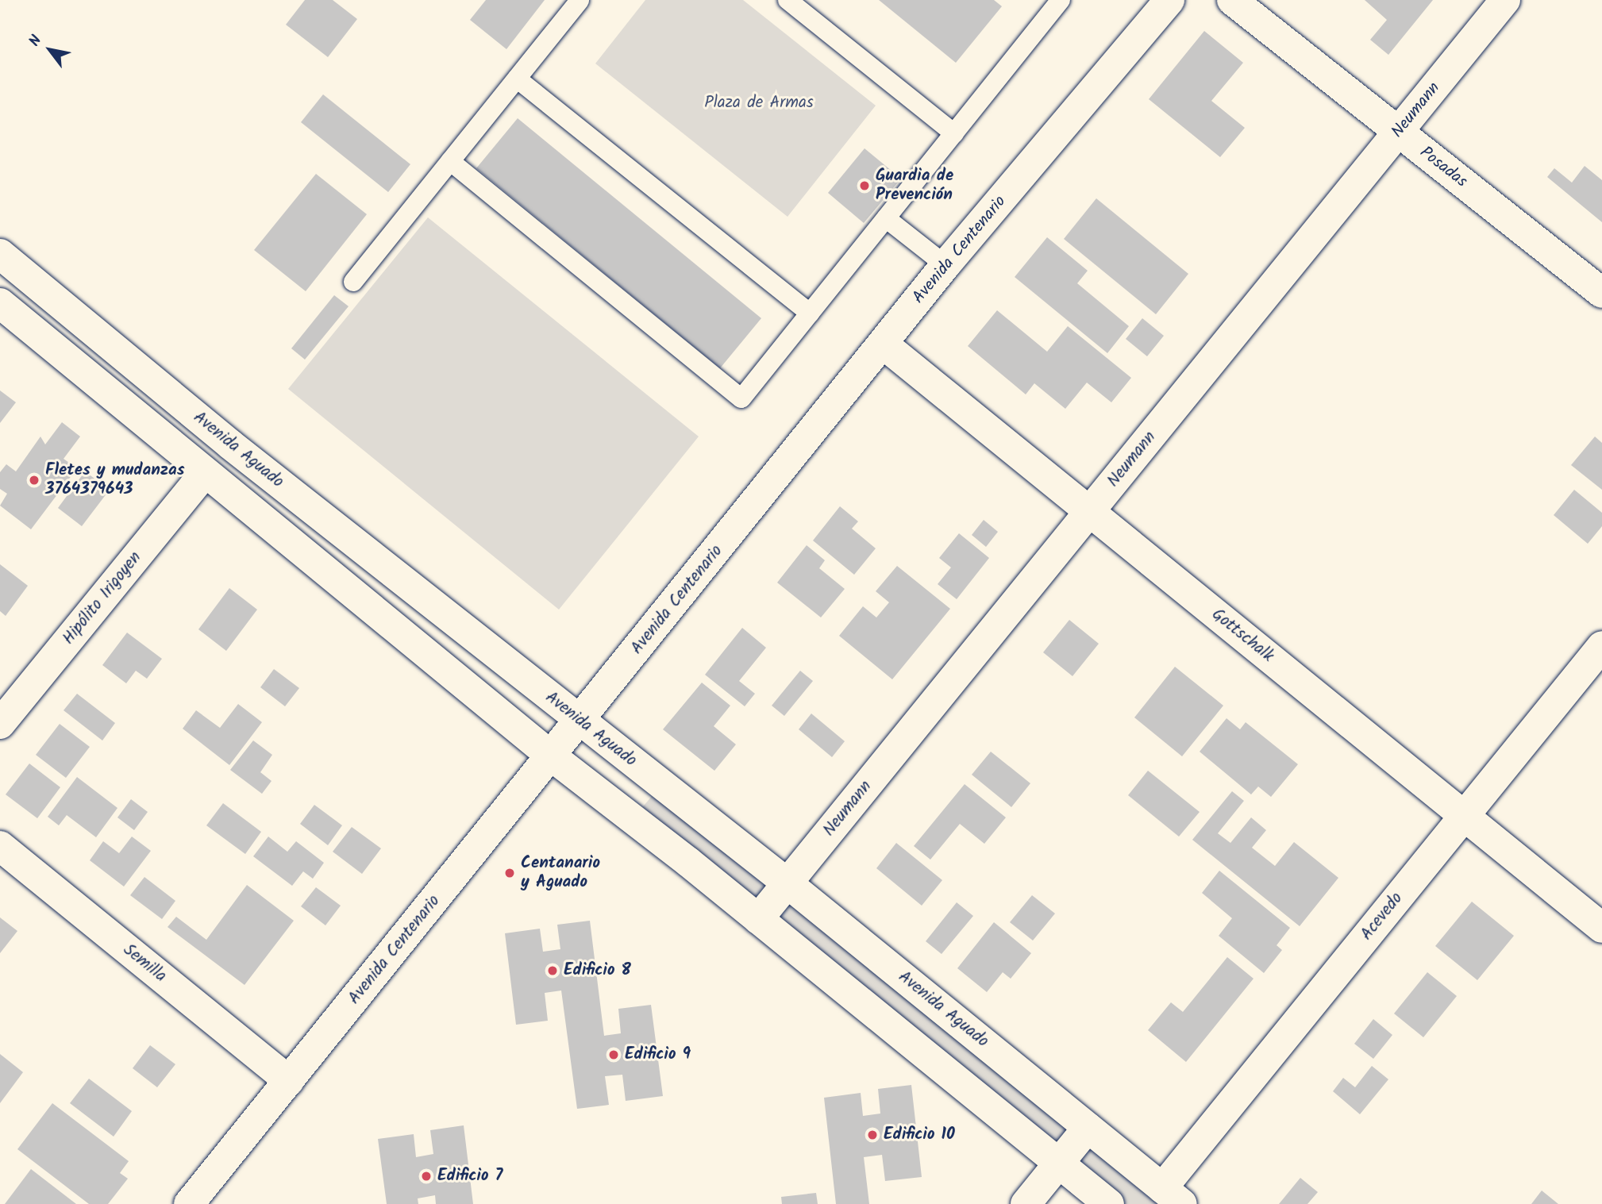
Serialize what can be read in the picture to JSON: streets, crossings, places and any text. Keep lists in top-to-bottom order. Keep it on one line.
{"streets":{"main road":["Neumann","Posadas","Avenida Centenario","Avenida Aguado","Hipólito Irigoyen","Gottschalk","Acevedo","Semilla"]},"crossings":[["Neumann","Posadas"],["Neumann","Avenida Aguado"],["Neumann","Gottschalk"],["Avenida Centenario","Avenida Aguado"],["Avenida Centenario","Gottschalk"],["Avenida Centenario","Semilla"],["Avenida Aguado","Acevedo"],["Gottschalk","Acevedo"]],"parks":["Plaza de Armas"],"places":["Guardia de Prevención","Fletes y mudanzas 3764379643","Centanario y Aguado","Edificio 8","Edificio 9","Edificio 10","Edificio 7"],"north":"top left"}
